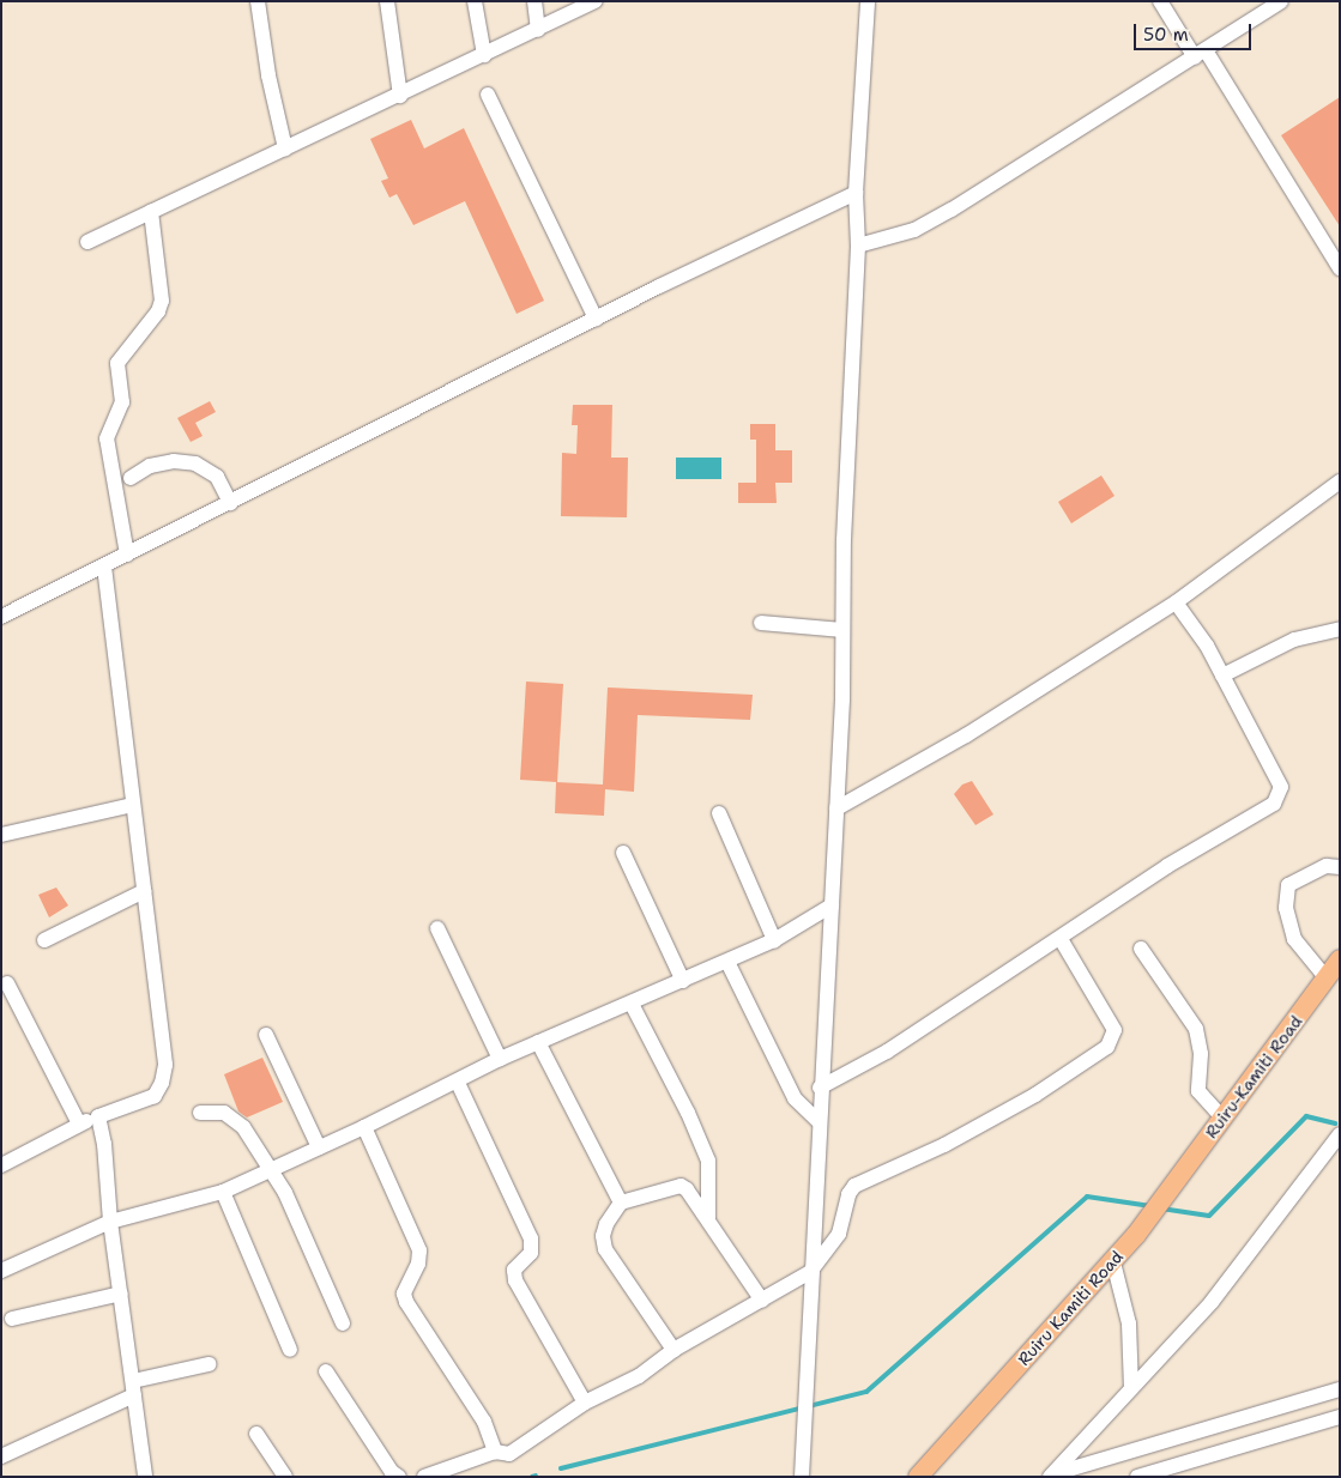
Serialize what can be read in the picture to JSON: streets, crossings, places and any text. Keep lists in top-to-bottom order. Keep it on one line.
{"streets":{"main road":["Ruiru-Kamiti Road","Ruiru Kamiti Road"]},"crossings":[["Ruiru-Kamiti Road","Ruiru Kamiti Road"]],"scale_bar":"50 m"}
